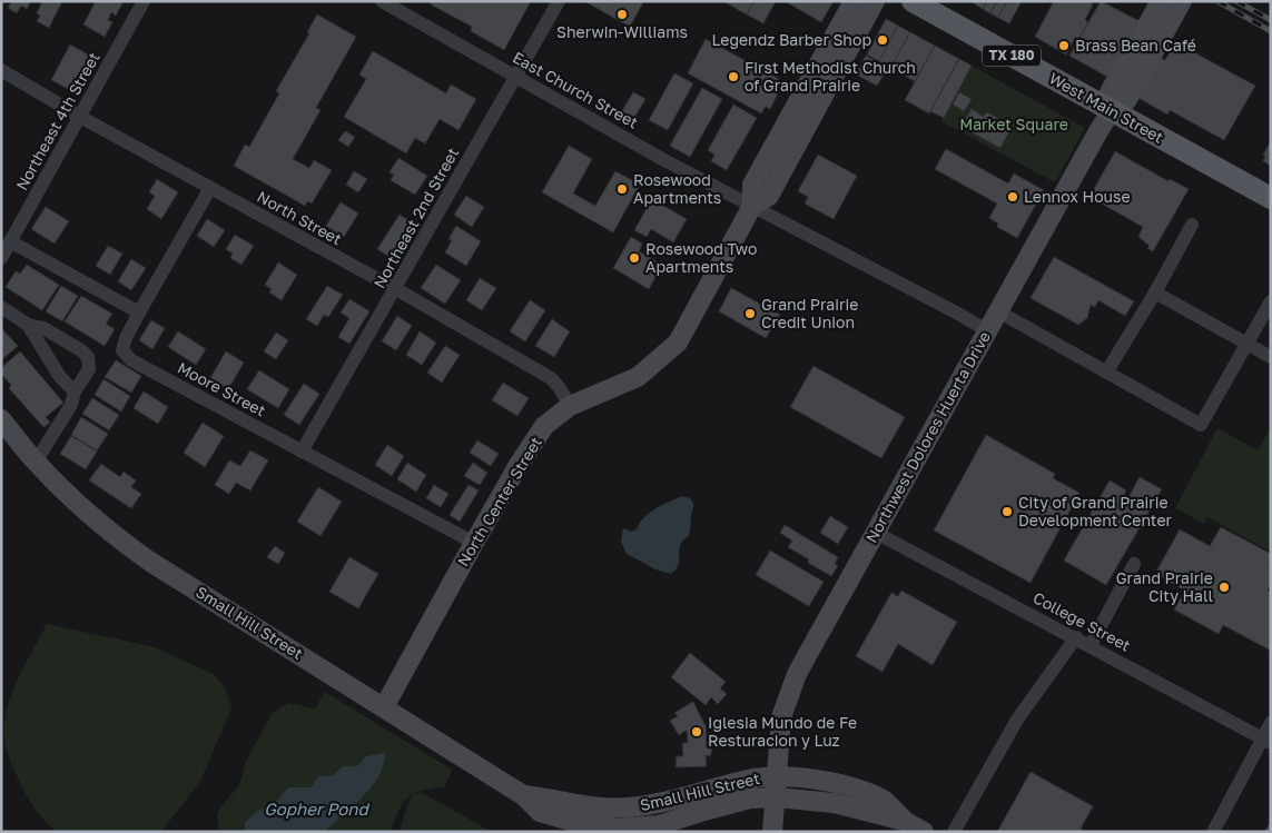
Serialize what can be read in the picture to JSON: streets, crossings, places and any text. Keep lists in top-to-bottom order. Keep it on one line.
{"streets":{"main road":["TX 180","West Main Street"],"street":["East Church Street","Northeast 4th Street","North Street","Northeast 2nd Street","Moore Street","Northwest Dolores Huerta Drive","North Center Street","College Street","Small Hill Street"]},"crossings":[["East Church Street","Northeast 2nd Street"],["East Church Street","Northwest Dolores Huerta Drive"],["East Church Street","North Center Street"],["West Main Street","Northwest Dolores Huerta Drive"],["Northeast 4th Street","North Street"],["North Street","Northeast 2nd Street"],["North Street","North Center Street"],["Northeast 2nd Street","Moore Street"],["Moore Street","North Center Street"],["Northwest Dolores Huerta Drive","College Street"],["Northwest Dolores Huerta Drive","Small Hill Street"],["North Center Street","Small Hill Street"]],"water":["Gopher Pond"],"parks":["Market Square"],"places":["Sherwin-Williams","Legendz Barber Shop","Brass Bean Café","First Methodist Church of Grand Prairie","Rosewood Apartments","Lennox House","Rosewood Two Apartments","Grand Prairie Credit Union","City of Grand Prairie Development Center","Grand Prairie City Hall","Iglesia Mundo de Fe Resturacion y Luz"]}
